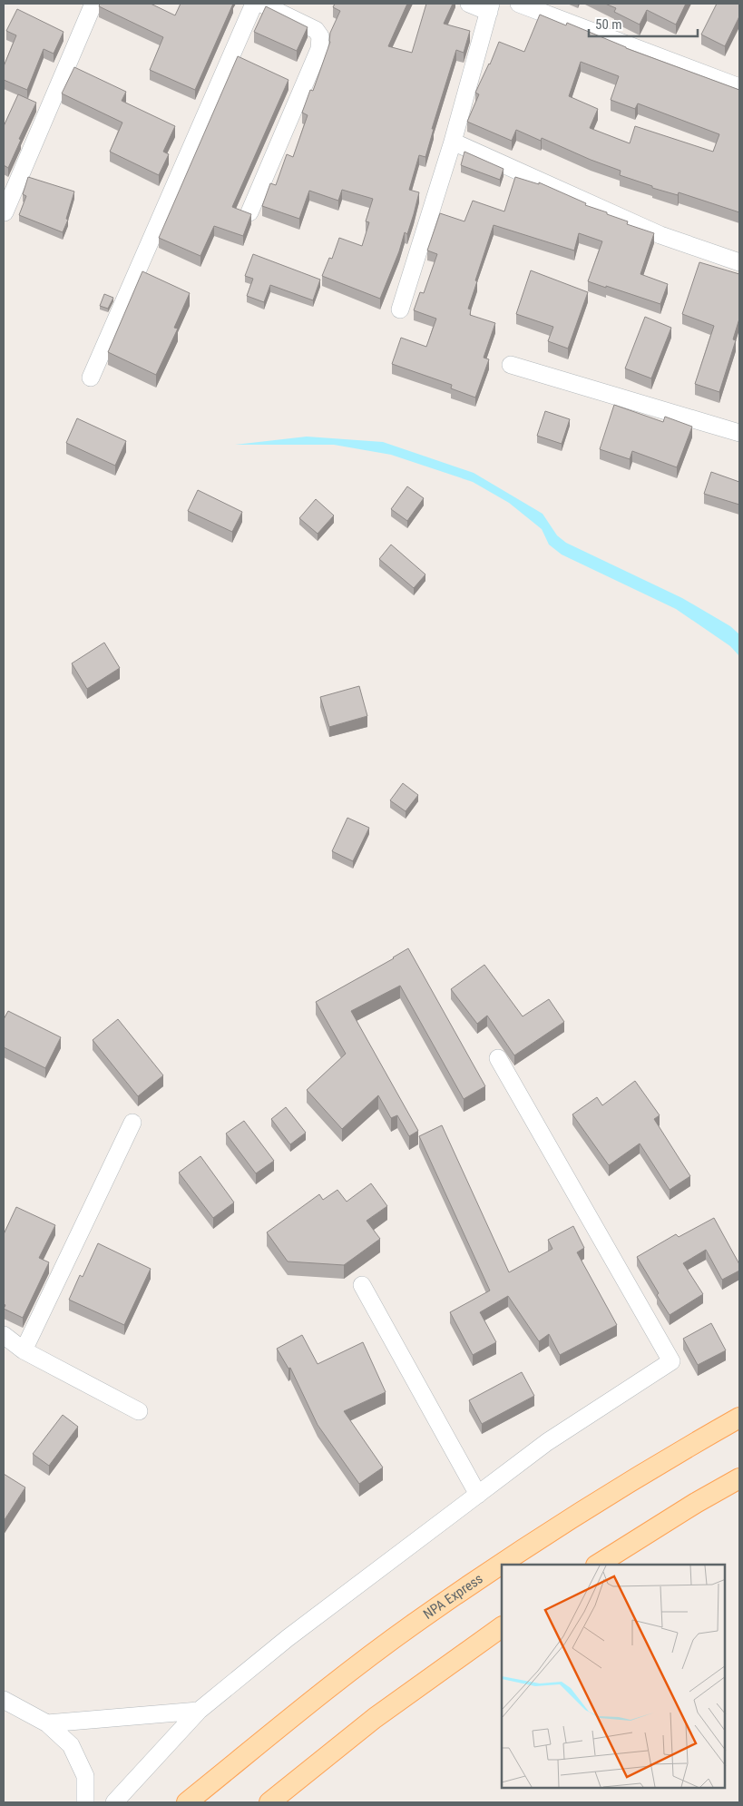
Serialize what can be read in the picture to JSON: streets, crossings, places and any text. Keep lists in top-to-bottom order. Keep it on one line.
{"streets":{"main road":["NPA Express"]},"scale_bar":"50 m"}
